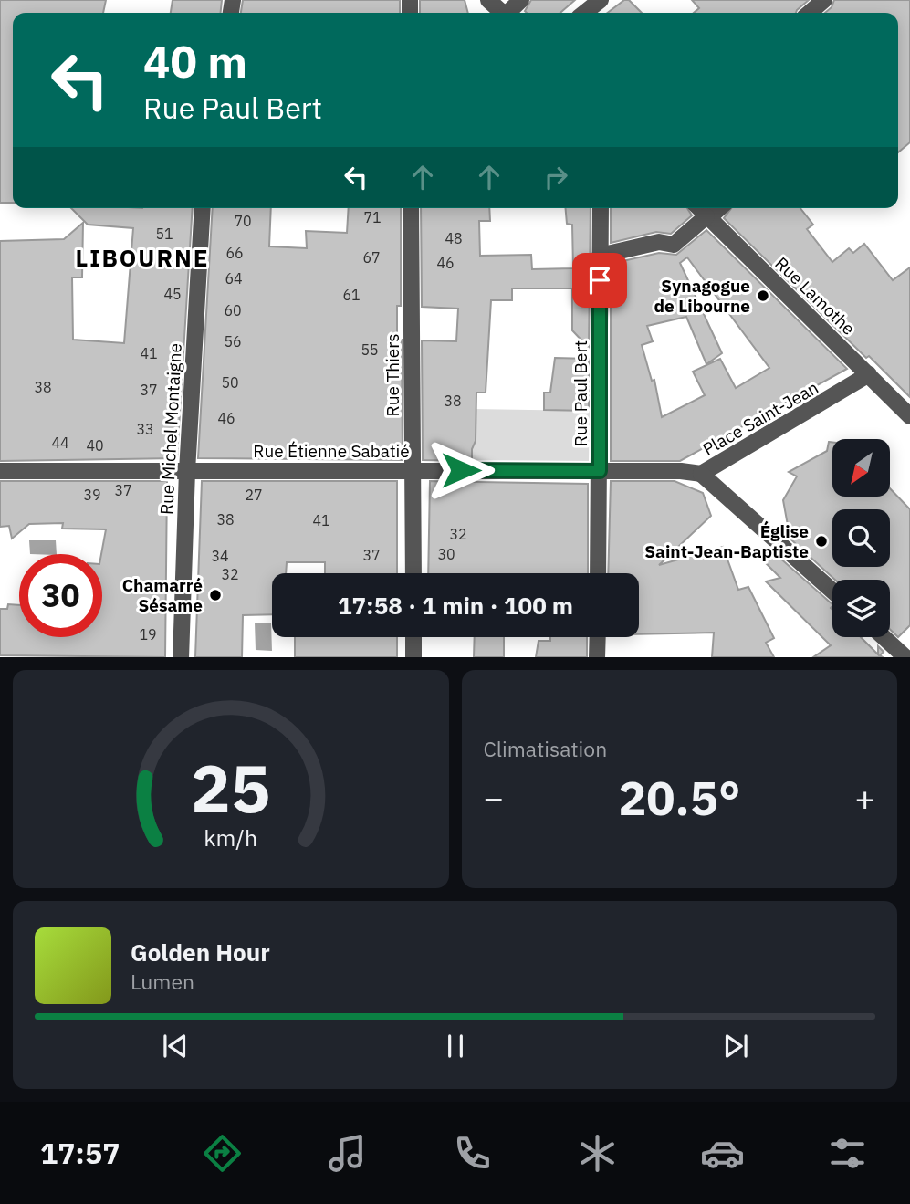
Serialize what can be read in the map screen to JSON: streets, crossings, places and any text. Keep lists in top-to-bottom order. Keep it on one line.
{"streets":{"street":["Rue Lamothe","Rue Thiers","Rue Paul Bert","Place Saint-Jean","Rue Michel Montaigne","Rue Étienne Sabatié"]},"crossings":[["Rue Lamothe","Place Saint-Jean"],["Rue Thiers","Rue Étienne Sabatié"],["Rue Paul Bert","Rue Étienne Sabatié"],["Place Saint-Jean","Rue Étienne Sabatié"],["Rue Michel Montaigne","Rue Étienne Sabatié"]],"districts":["LIBOURNE"],"places":["Synagogue de Libourne","Église Saint-Jean-Baptiste","Chamarré Sésame"],"house_numbers":["71","70","51","48","66","67","46","64","45","61","60","56","55","41","50","38","37","38","46","33","44","40","37","39","27","38","41","32","30","37","34","32","19"],"north":"bottom left","page":{"turn":["40 m","Rue Paul Bert"],"limit":"30","trip":"17:58 · 1 min · 100 m","tile":"Climatisation","heat":["−","20.5°","+"],"song":["Golden Hour","Lumen"],"tabs":"17:57","gauge":["25","km/h"]}}
